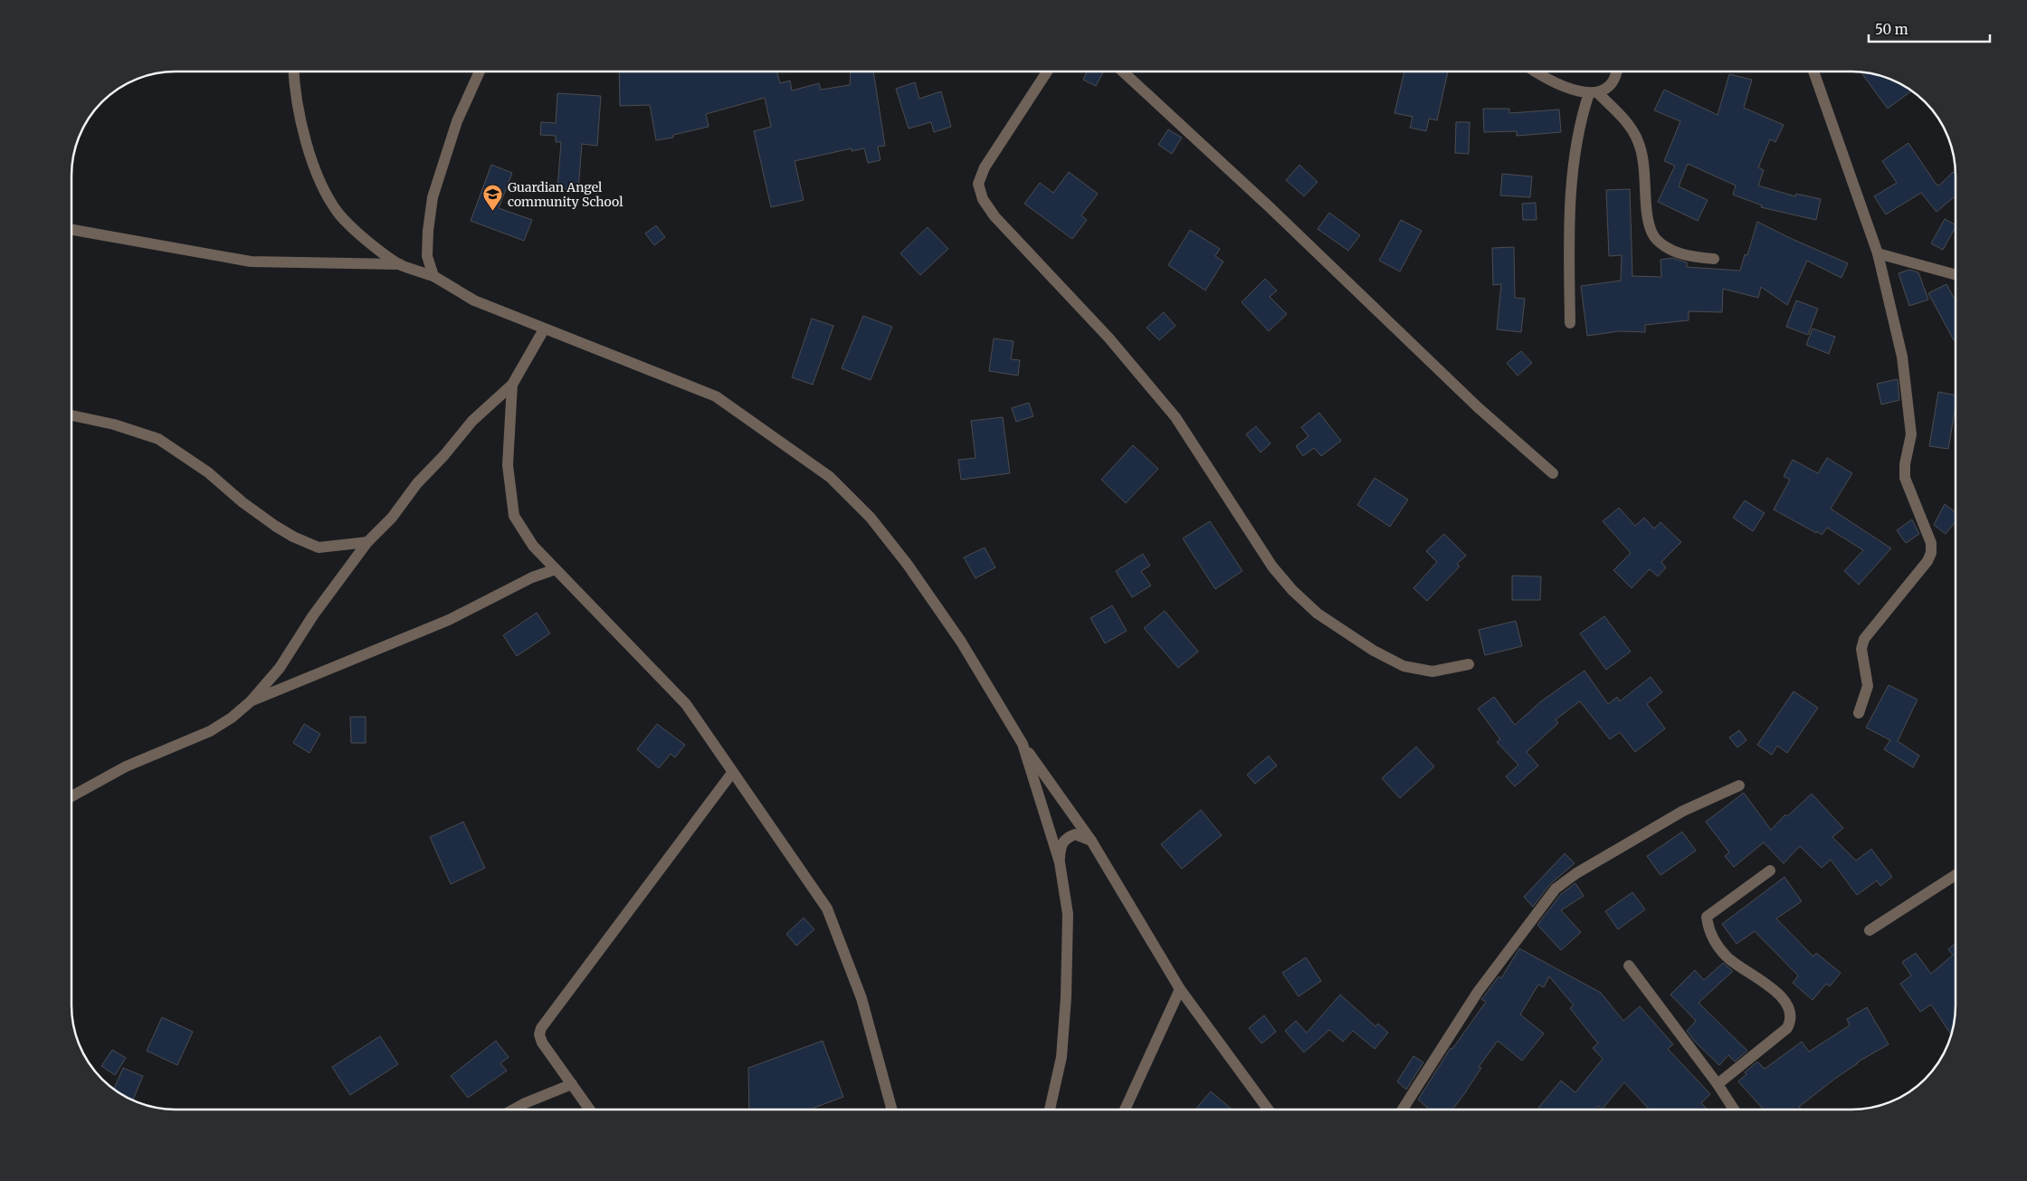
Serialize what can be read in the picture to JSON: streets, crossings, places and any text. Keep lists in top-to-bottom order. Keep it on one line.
{"places":{"school or university":["Guardian Angel community School"]},"scale_bar":"50 m"}
